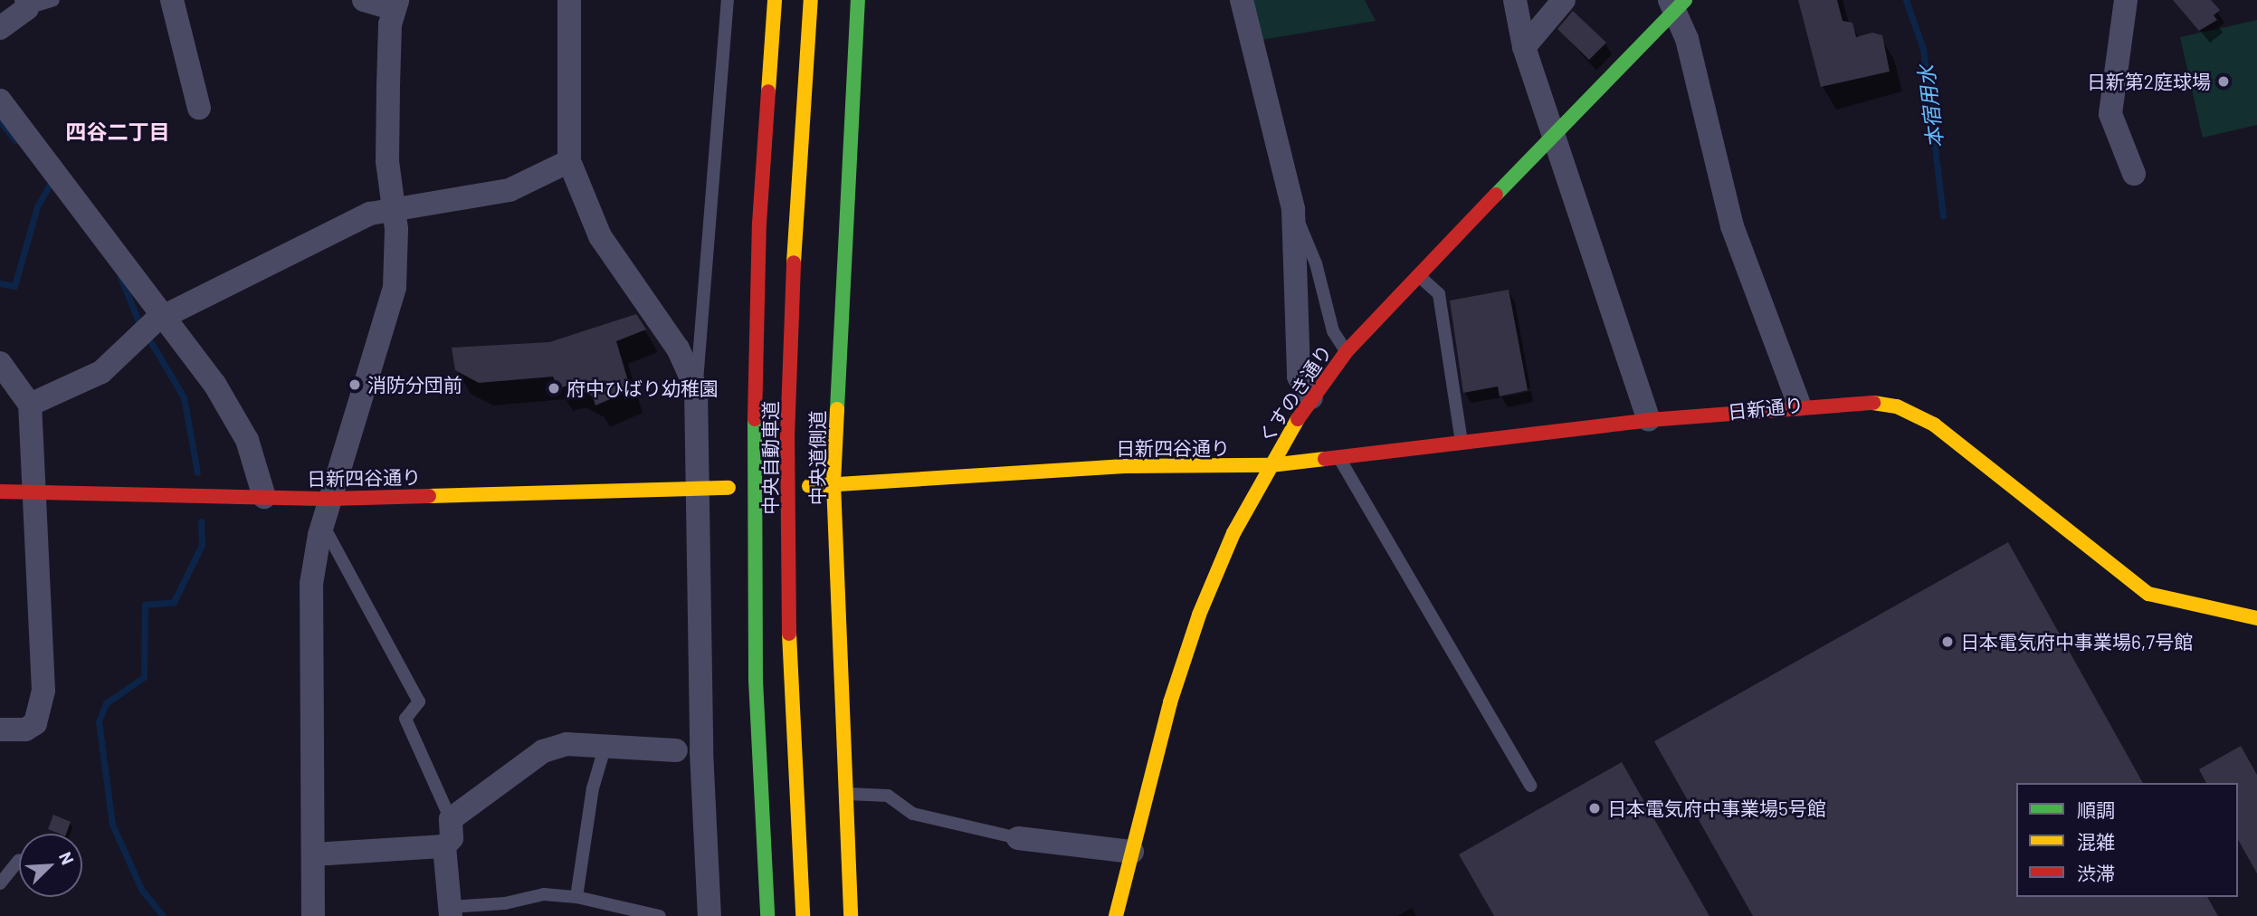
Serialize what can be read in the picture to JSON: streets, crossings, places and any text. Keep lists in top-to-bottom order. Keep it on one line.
{"streets":{"main road":["くすのき通り","日新通り","日新四谷通り","中央自動車道","中央道側道"]},"crossings":[["くすのき通り","日新四谷通り"],["日新通り","日新四谷通り"],["日新四谷通り","中央道側道"]],"districts":["四谷二丁目"],"water":["本宿用水"],"places":["日新第2庭球場","消防分団前","府中ひばり幼稚園","日本電気府中事業場6,7号館","日本電気府中事業場5号館"],"legend":["順調","混雑","渋滞"],"north":"top right"}
